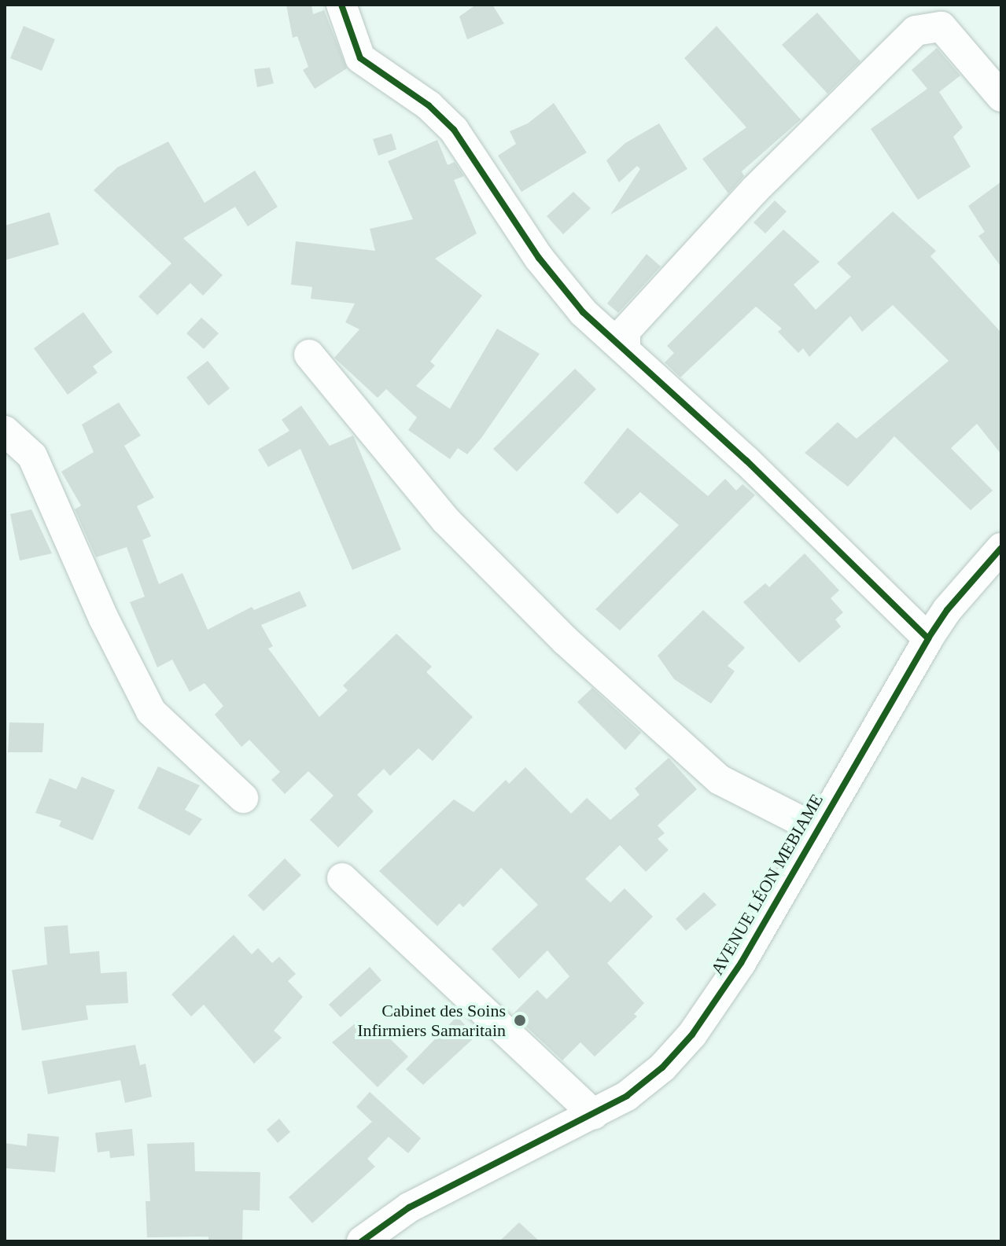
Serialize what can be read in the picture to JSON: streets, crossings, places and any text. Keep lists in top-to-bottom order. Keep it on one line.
{"streets":{"street":["AVENUE LÉON MEBIAME"]},"places":["Cabinet des Soins Infirmiers Samaritain"]}
